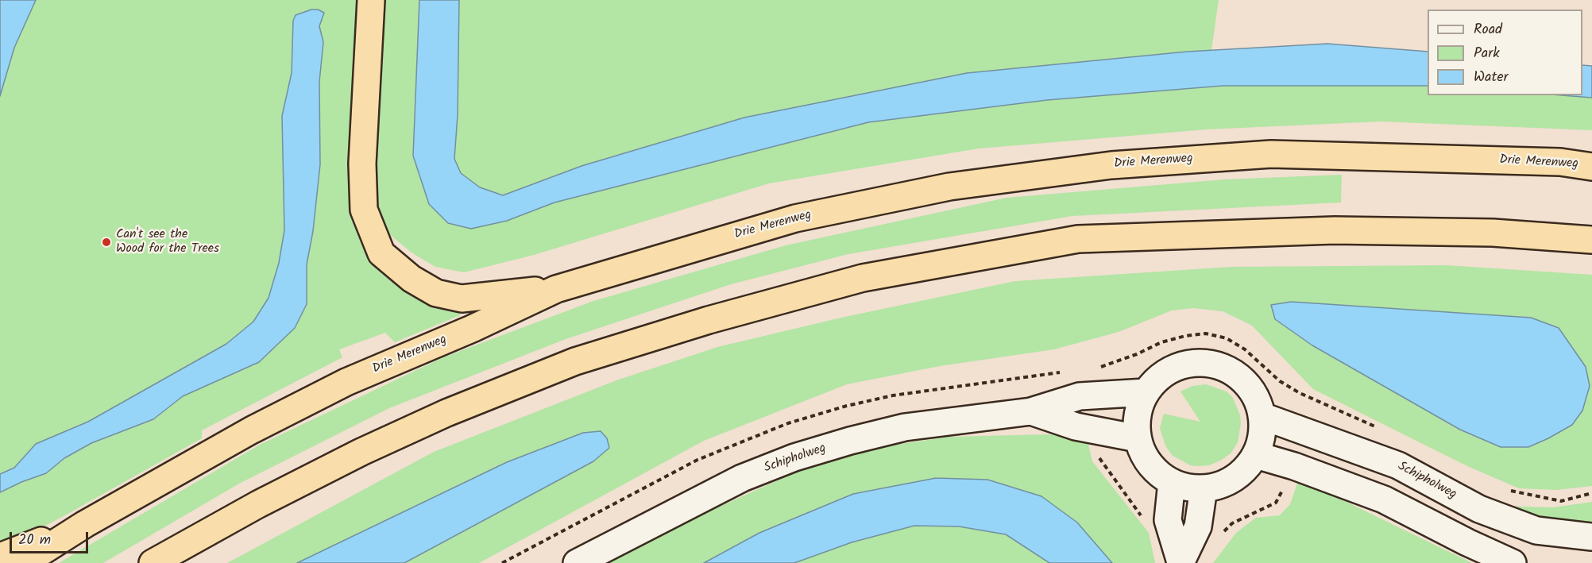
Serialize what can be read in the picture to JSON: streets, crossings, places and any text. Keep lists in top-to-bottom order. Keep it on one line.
{"streets":{"highway":["Drie Merenweg"],"main road":["Schipholweg"]},"places":["Can't see the Wood for the Trees"],"legend":["Road","Park","Water"],"scale_bar":"20 m"}
